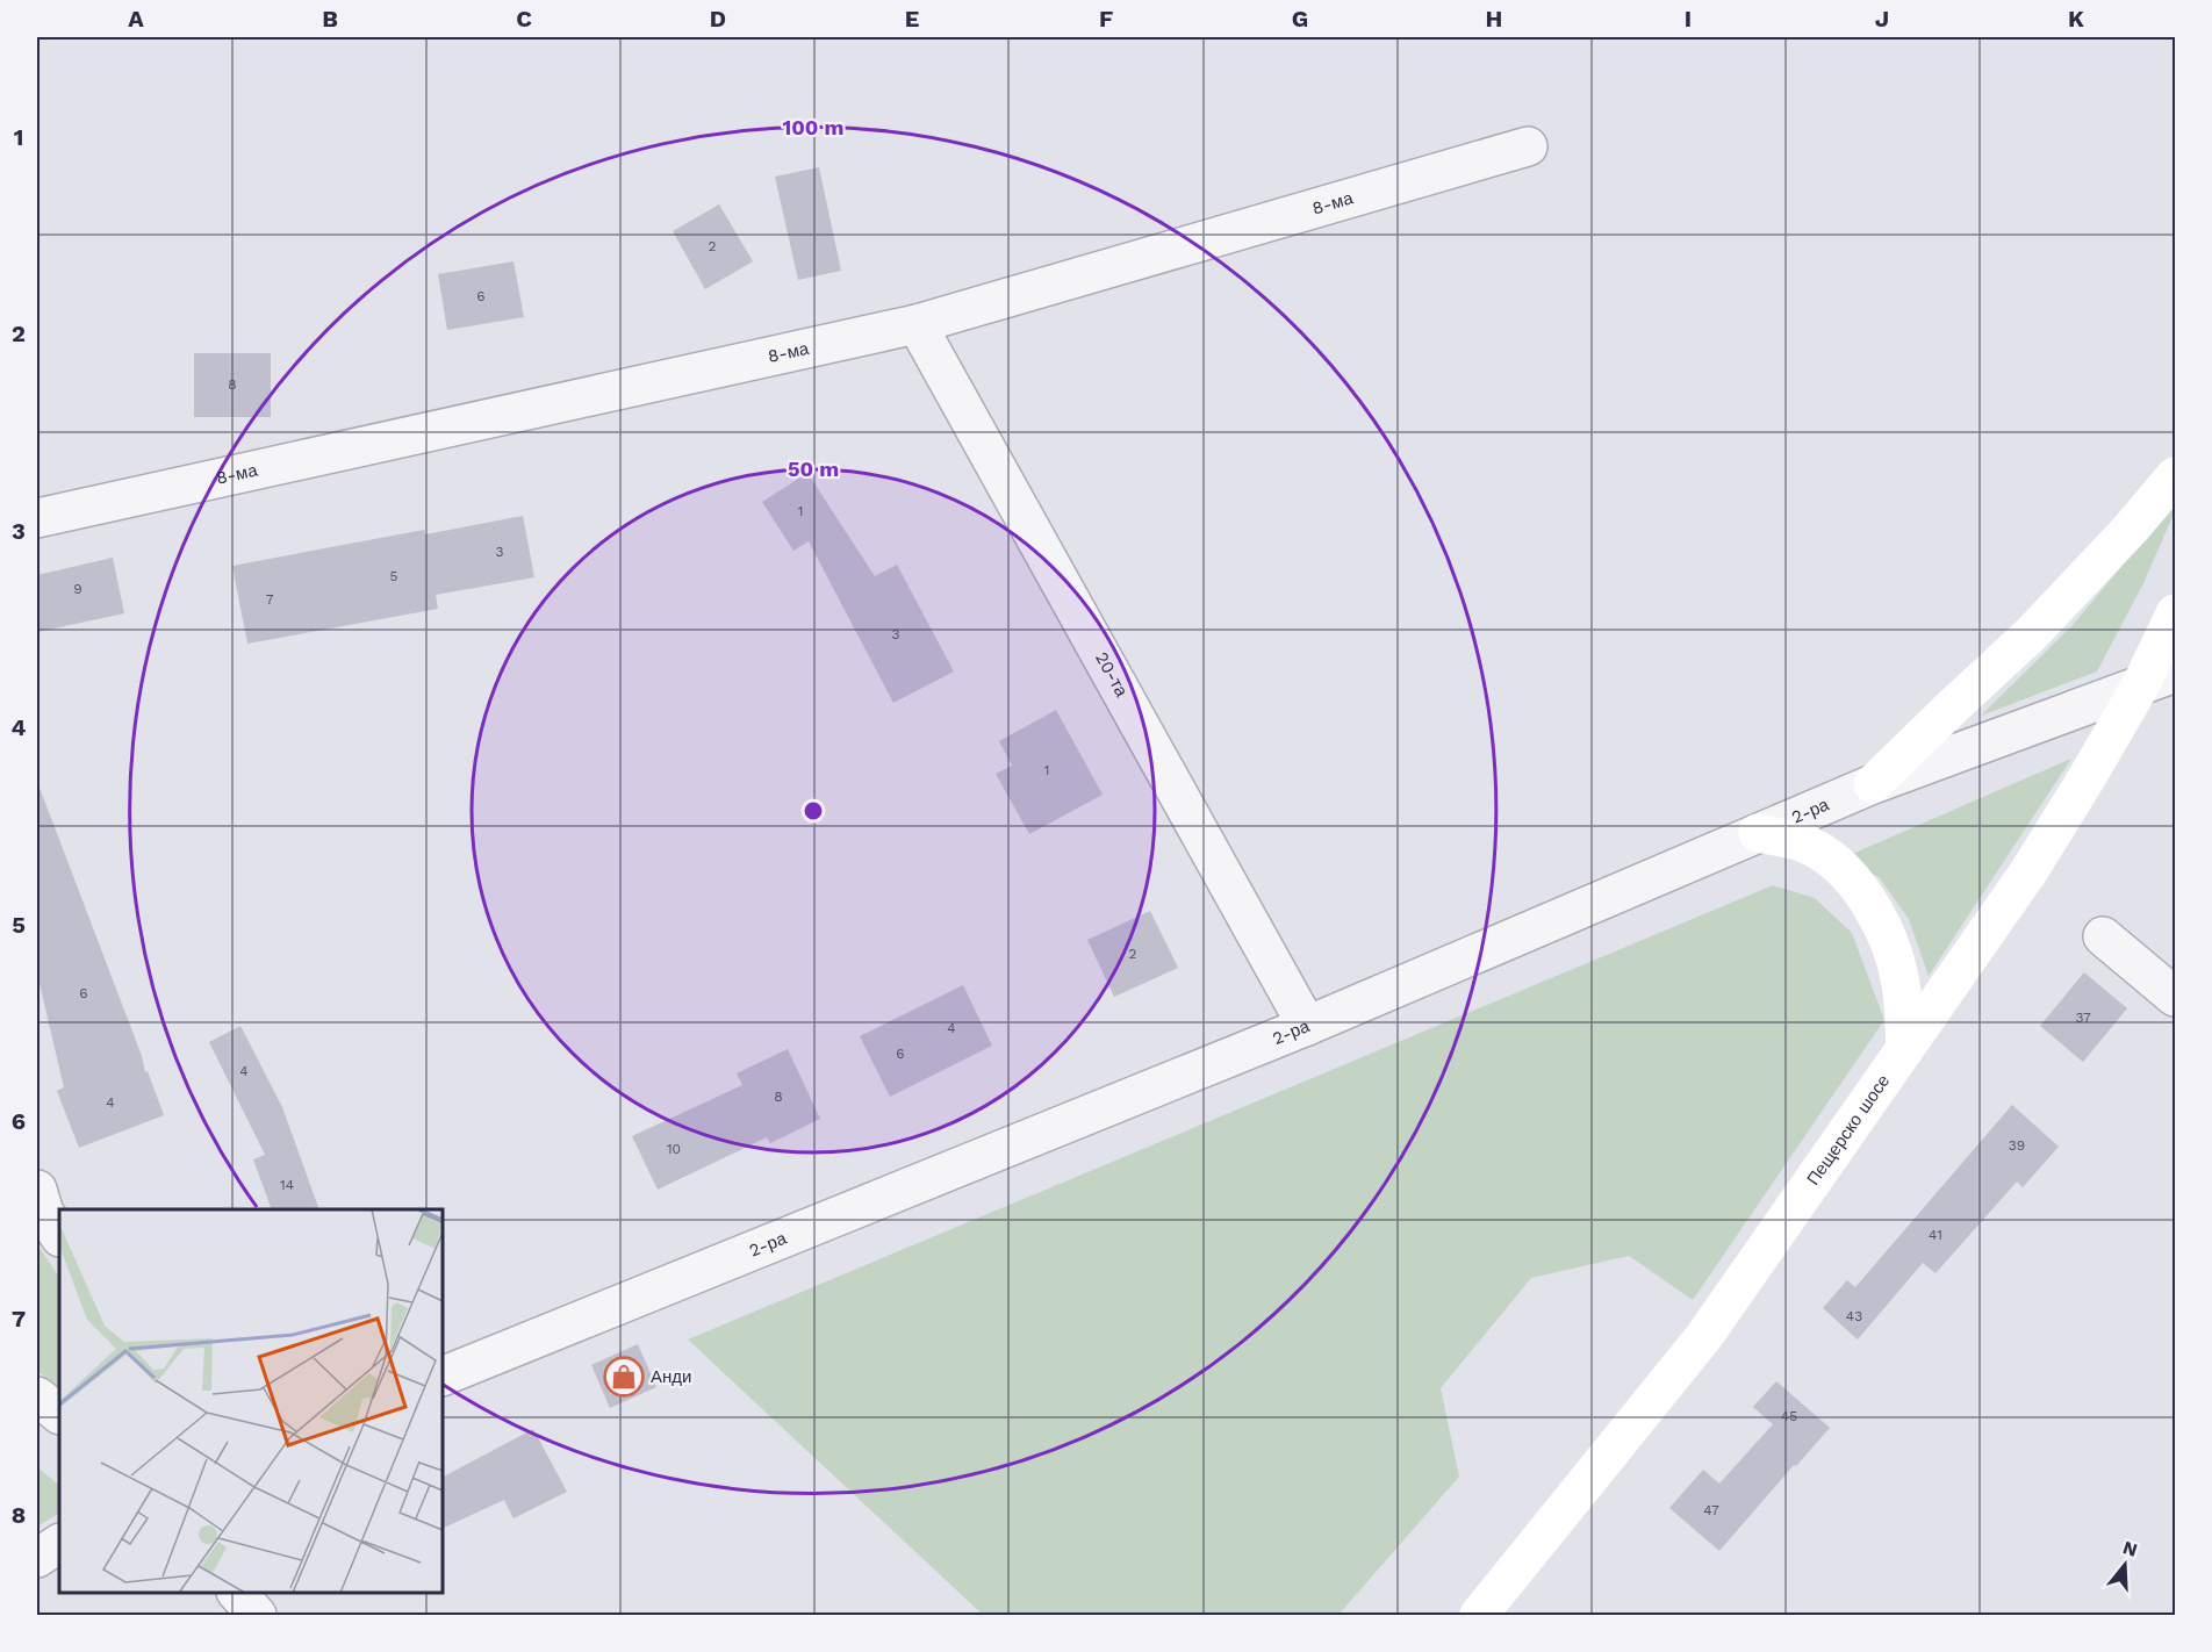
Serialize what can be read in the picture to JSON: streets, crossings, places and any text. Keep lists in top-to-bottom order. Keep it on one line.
{"streets":{"main road":["Пещерско шосе"],"street":["8-ма","20-та","2-ра"]},"crossings":[["8-ма","20-та"],["20-та","2-ра"],["2-ра","Пещерско шосе"]],"places":{"shop":["Анди"]},"house_numbers":["2","6","8","1","3","5","9","7","3","1","2","6","37","4","6","4","8","4","39","10","14","41","43","45","47"],"north":"top","grid":{"columns":["A","B","C","D","E","F","G","H","I","J","K"],"rows":["1","2","3","4","5","6","7","8"]},"rings":["100 m","50 m"]}
